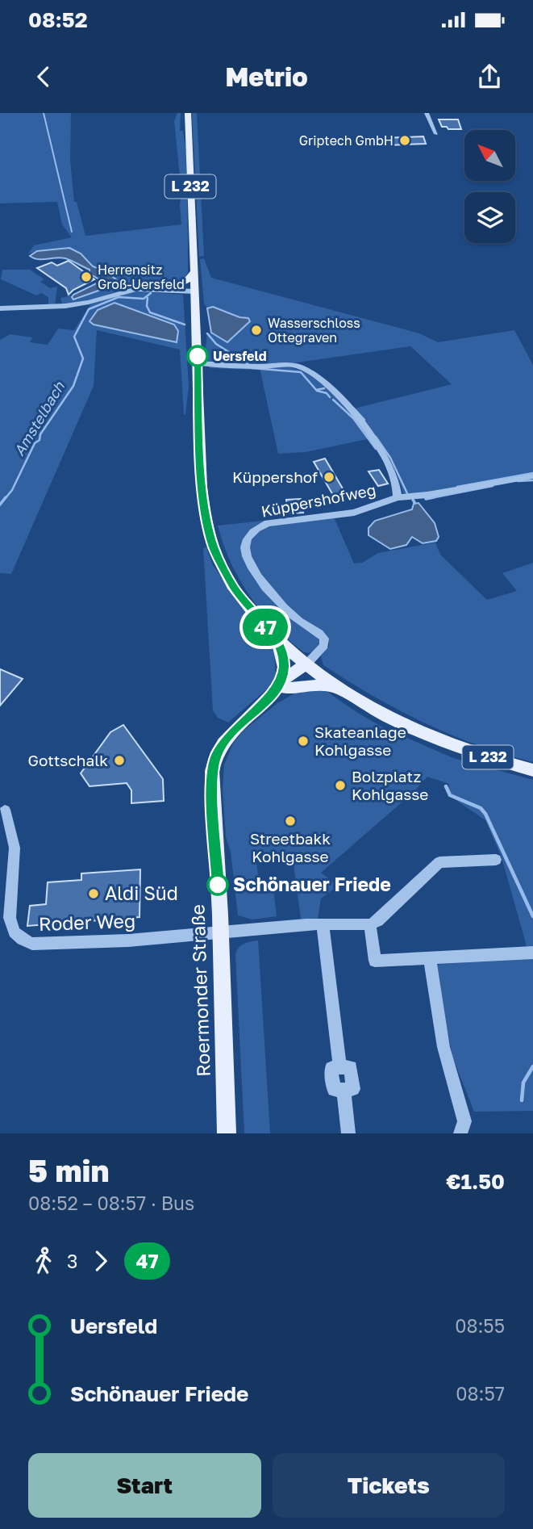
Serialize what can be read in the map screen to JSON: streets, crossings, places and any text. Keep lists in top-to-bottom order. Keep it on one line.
{"streets":{"main road":["L 232","Roermonder Straße"],"street":["Küppershofweg","Roder Weg"]},"crossings":[["L 232","Küppershofweg"],["L 232","Roermonder Straße"],["Küppershofweg","Roermonder Straße"],["Roder Weg","Roermonder Straße"]],"water":["Amstelbach"],"places":["Griptech GmbH","Herrensitz Groß-Uersfeld","Wasserschloss Ottegraven","Uersfeld","Küppershof","Skateanlage Kohlgasse","Gottschalk","Bolzplatz Kohlgasse","Streetbakk Kohlgasse","Schönauer Friede","Aldi Süd"],"lines":["bus line 47"],"north":"top left","page":{"status":"08:52","header":"Metrio","on_map":"47","heading":["5 min","08:52 – 08:57 · Bus","€1.50"],"legs":["3","47"],"list":[{"name":"Uersfeld","value":"08:55"},{"name":"Schönauer Friede","value":"08:57"}],"buttons":["Start","Tickets"]}}
